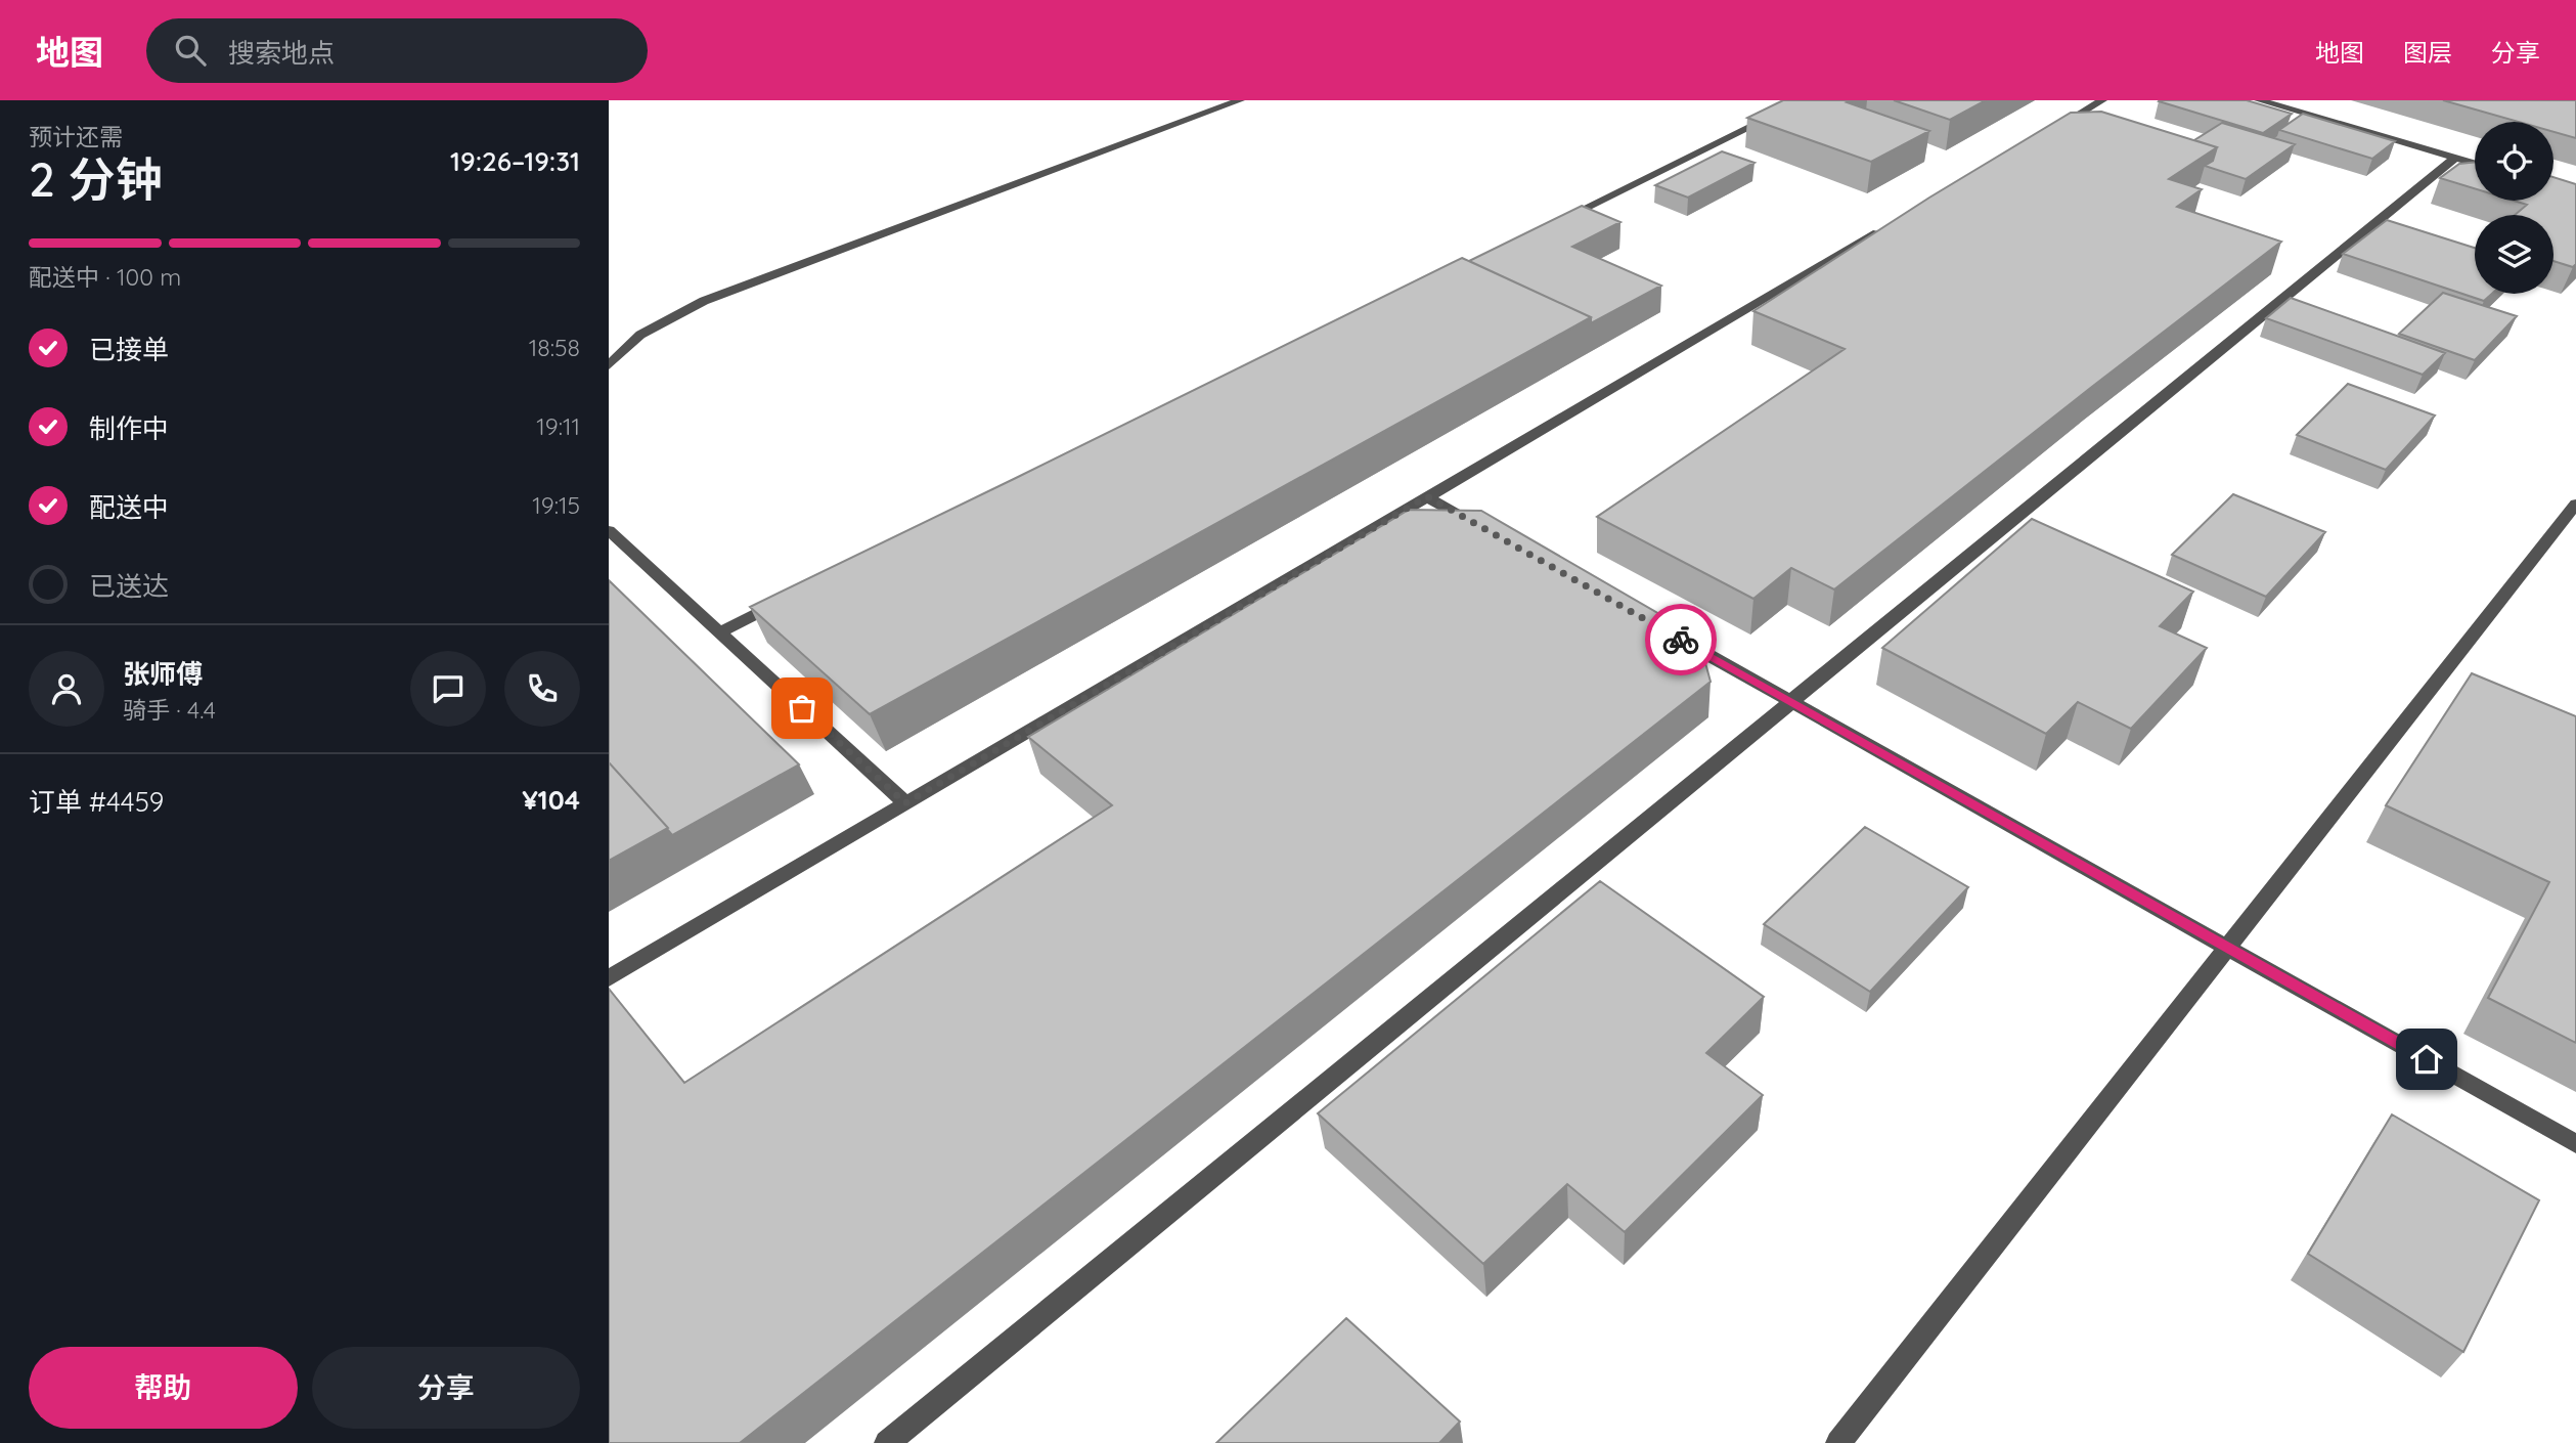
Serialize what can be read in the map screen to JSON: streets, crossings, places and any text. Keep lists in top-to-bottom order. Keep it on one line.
{"page":{"header":"地图","search":"搜索地点","nav":["地图","图层","分享"],"heading":["2 分钟","预计还需","19:26–19:31"],"panel":["张师傅","骑手 · 4.4","订单 #4459","¥104"],"bar":"配送中 · 100 m","list":[["已接单","18:58"],["制作中","19:11"],["配送中","19:15"],"已送达"],"buttons":["帮助","分享"]}}
